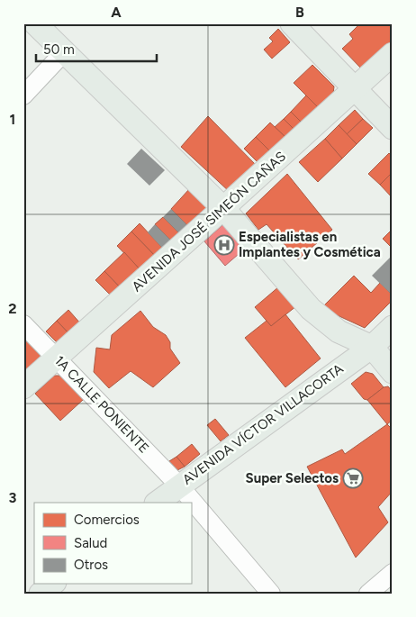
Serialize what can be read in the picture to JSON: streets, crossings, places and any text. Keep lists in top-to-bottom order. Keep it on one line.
{"streets":{"main road":["AVENIDA JOSÉ SIMEÓN CAÑAS","AVENIDA VÍCTOR VILLACORTA"],"street":["1A CALLE PONIENTE"]},"crossings":[["AVENIDA JOSÉ SIMEÓN CAÑAS","1A CALLE PONIENTE"],["1A CALLE PONIENTE","AVENIDA VÍCTOR VILLACORTA"]],"places":{"hospital":["Especialistas en Implantes y Cosmética"],"supermarket":["Super Selectos"]},"legend":["Comercios","Salud","Otros"],"scale_bar":"50 m","grid":{"columns":["A","B"],"rows":["1","2","3"]}}
